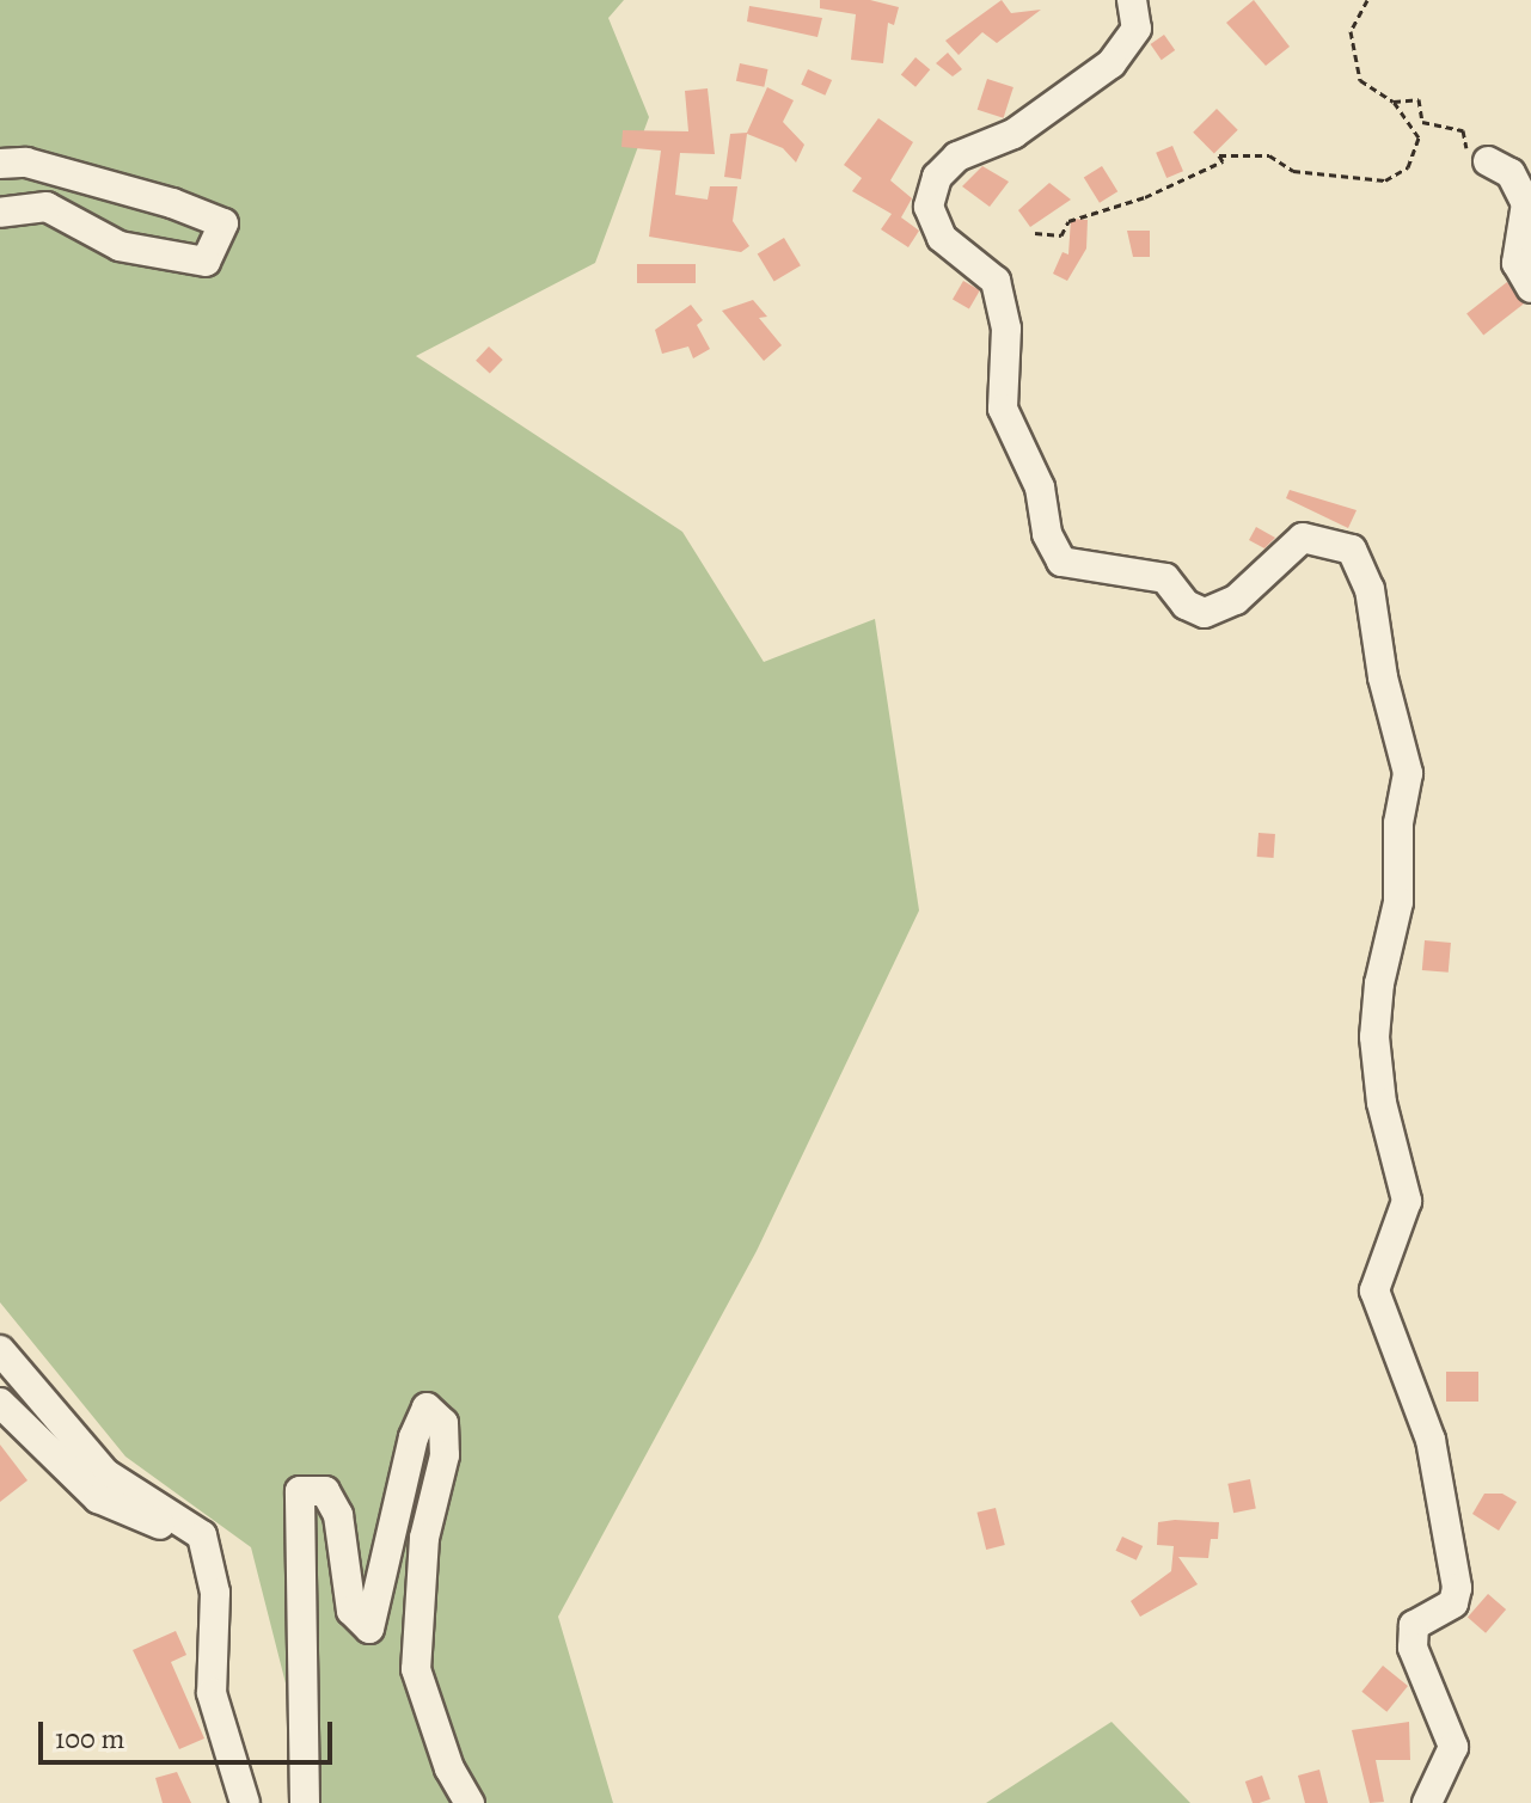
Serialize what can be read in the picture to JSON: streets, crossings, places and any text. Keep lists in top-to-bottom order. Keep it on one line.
{"scale_bar":"100 m"}
